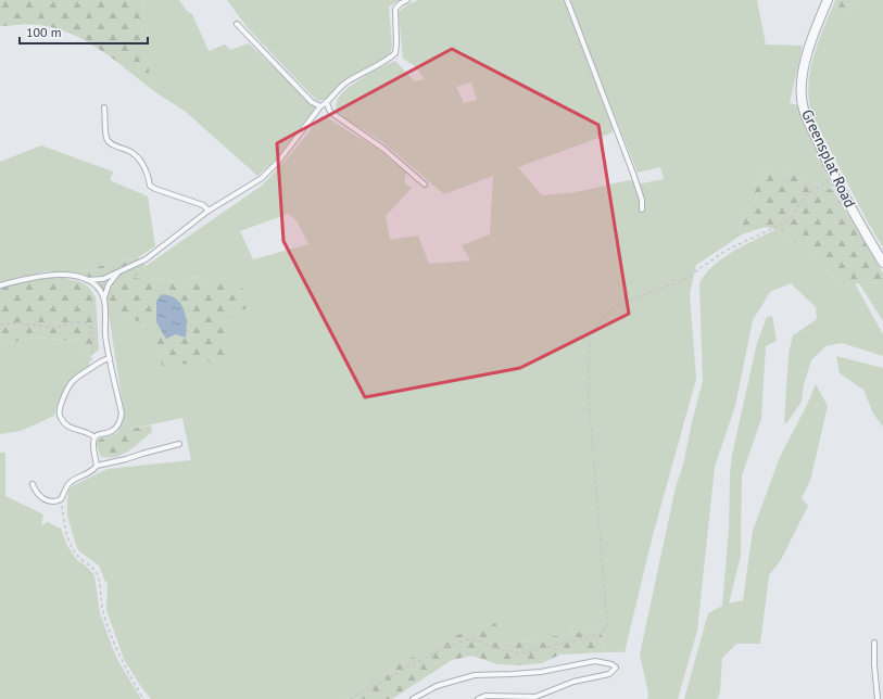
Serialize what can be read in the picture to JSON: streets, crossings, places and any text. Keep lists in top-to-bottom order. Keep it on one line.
{"streets":{"street":["Greensplat Road"]},"scale_bar":"100 m"}
